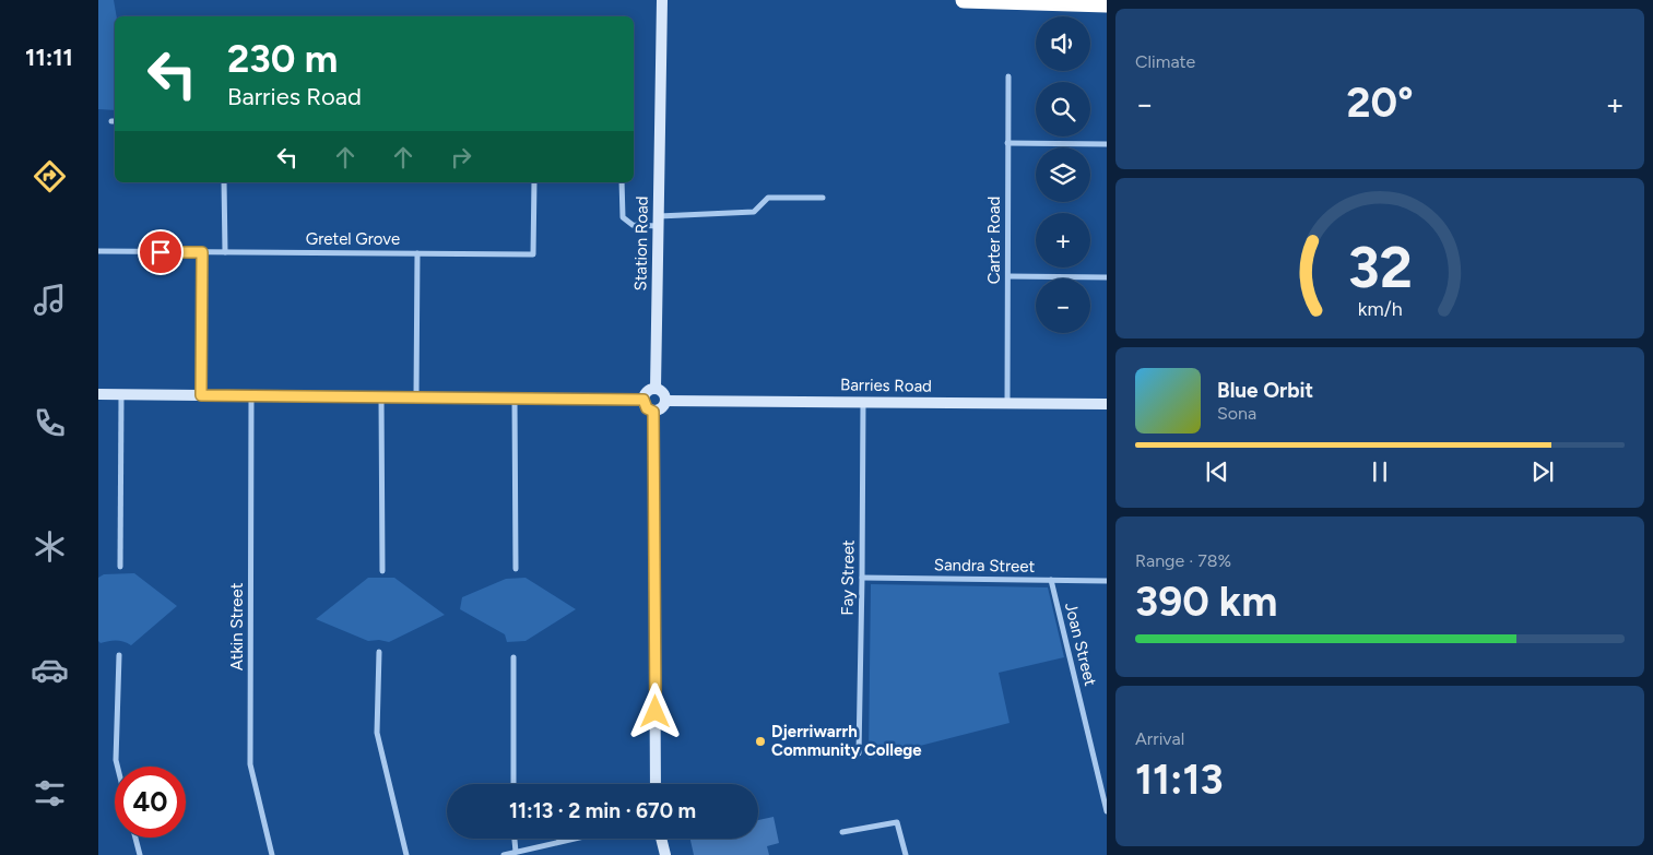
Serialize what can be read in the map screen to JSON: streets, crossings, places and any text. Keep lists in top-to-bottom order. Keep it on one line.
{"streets":{"street":["Gretel Grove","Carter Road","Station Road","Barries Road","Sandra Street","Fay Street","Atkin Street","Joan Street"]},"crossings":[["Carter Road","Barries Road"],["Station Road","Barries Road"],["Barries Road","Fay Street"],["Sandra Street","Fay Street"],["Sandra Street","Joan Street"]],"places":["Djerriwarrh Community College"],"page":{"tabs":"11:11","tile":["Climate",["Range · 78%","390 km"],["Arrival","11:13"]],"map_buttons":["+","−"],"turn":["230 m","Barries Road"],"heat":["−","20°","+"],"song":["Blue Orbit","Sona"],"limit":"40","trip":"11:13 · 2 min · 670 m","gauge":["32","km/h"]}}
